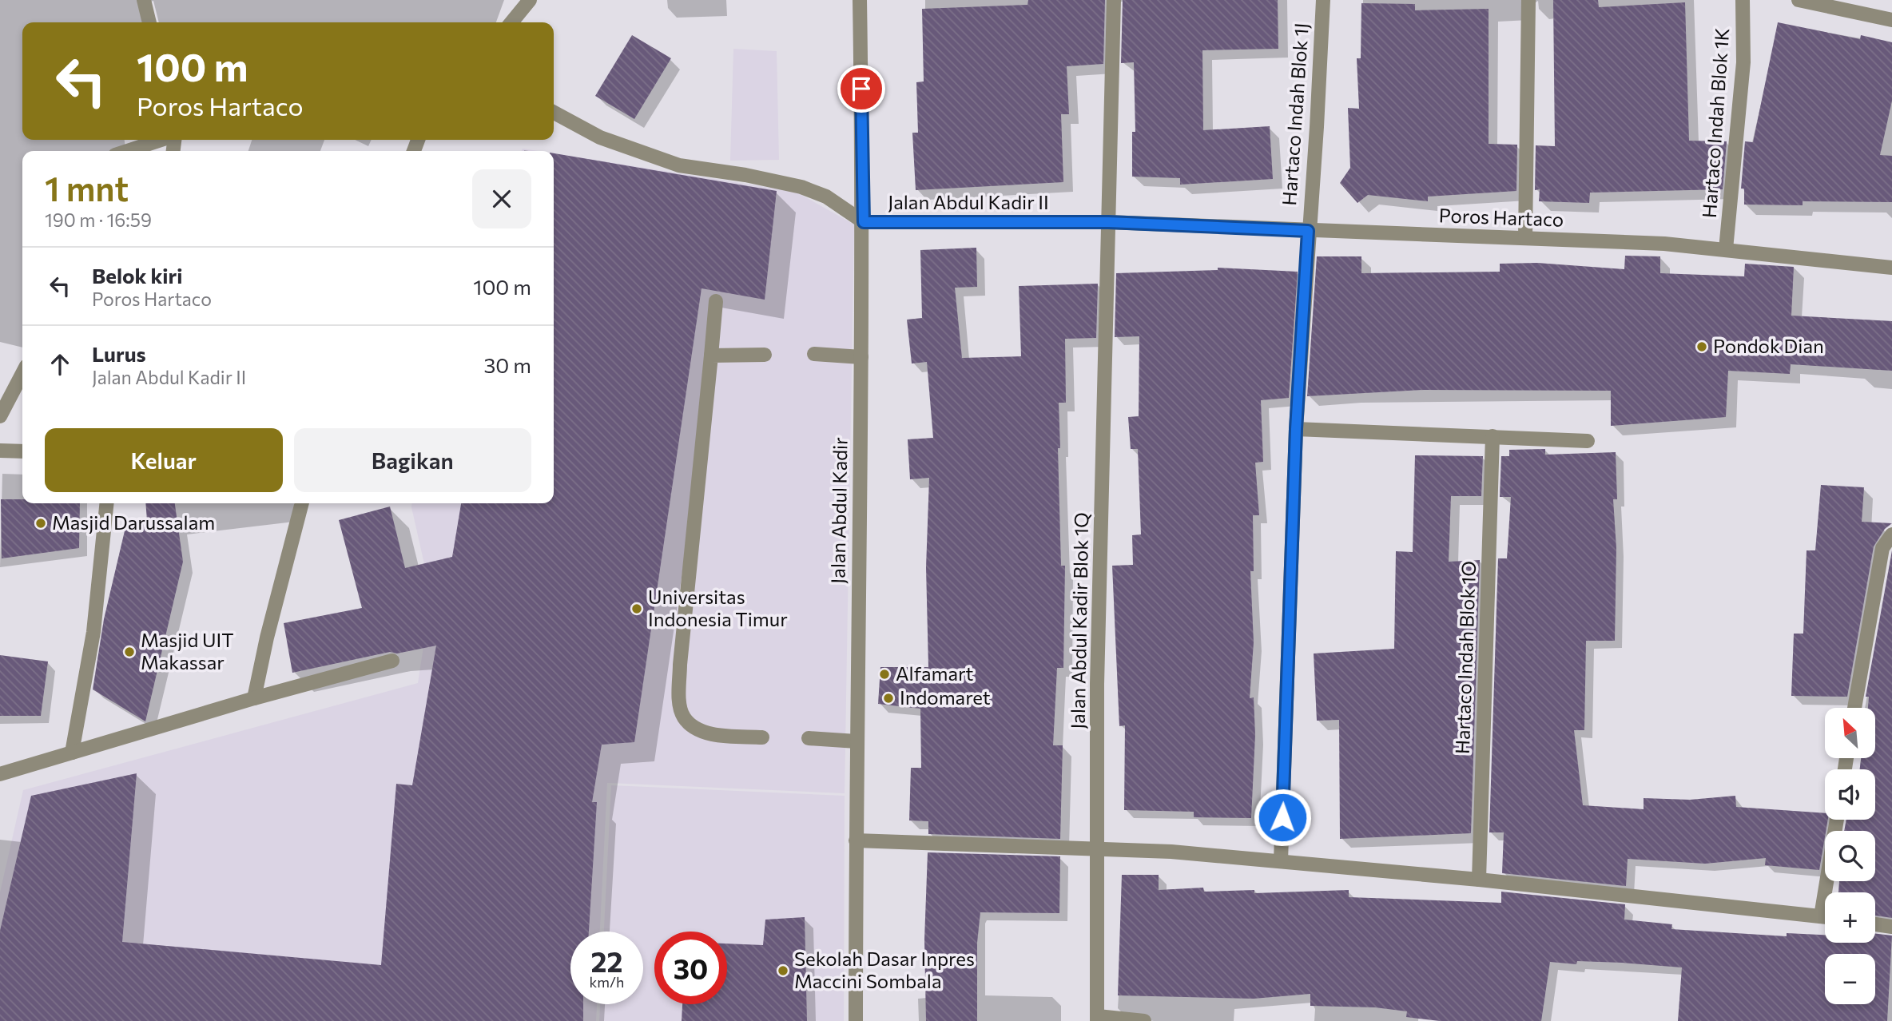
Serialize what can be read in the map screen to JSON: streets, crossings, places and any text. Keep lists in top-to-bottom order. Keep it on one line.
{"streets":{"street":["Hartaco Indah Blok 1J","Hartaco Indah Blok 1K","Jalan Abdul Kadir II","Poros Hartaco","Jalan Abdul Kadir","Jalan Abdul Kadir Blok 1Q","Hartaco Indah Blok 1O"]},"crossings":[["Hartaco Indah Blok 1J","Poros Hartaco"],["Hartaco Indah Blok 1K","Poros Hartaco"],["Jalan Abdul Kadir II","Poros Hartaco"],["Jalan Abdul Kadir II","Jalan Abdul Kadir"],["Jalan Abdul Kadir II","Jalan Abdul Kadir Blok 1Q"],["Poros Hartaco","Jalan Abdul Kadir Blok 1Q"]],"places":["Pondok Dian","Masjid Darussalam","Universitas Indonesia Timur","Masjid UIT Makassar","Alfamart","Indomaret","Sekolah Dasar Inpres Maccini Sombala"],"north":"top left","page":{"turn":["100 m","Poros Hartaco"],"heading":["1 mnt","190 m · 16:59"],"list":[{"name":"Belok kiri","note":"Poros Hartaco","value":"100 m"},{"name":"Lurus","note":"Jalan Abdul Kadir II","value":"30 m"}],"buttons":["Keluar","Bagikan"],"map_buttons":["+","−"],"speed":"22 km/h","limit":"30"}}
